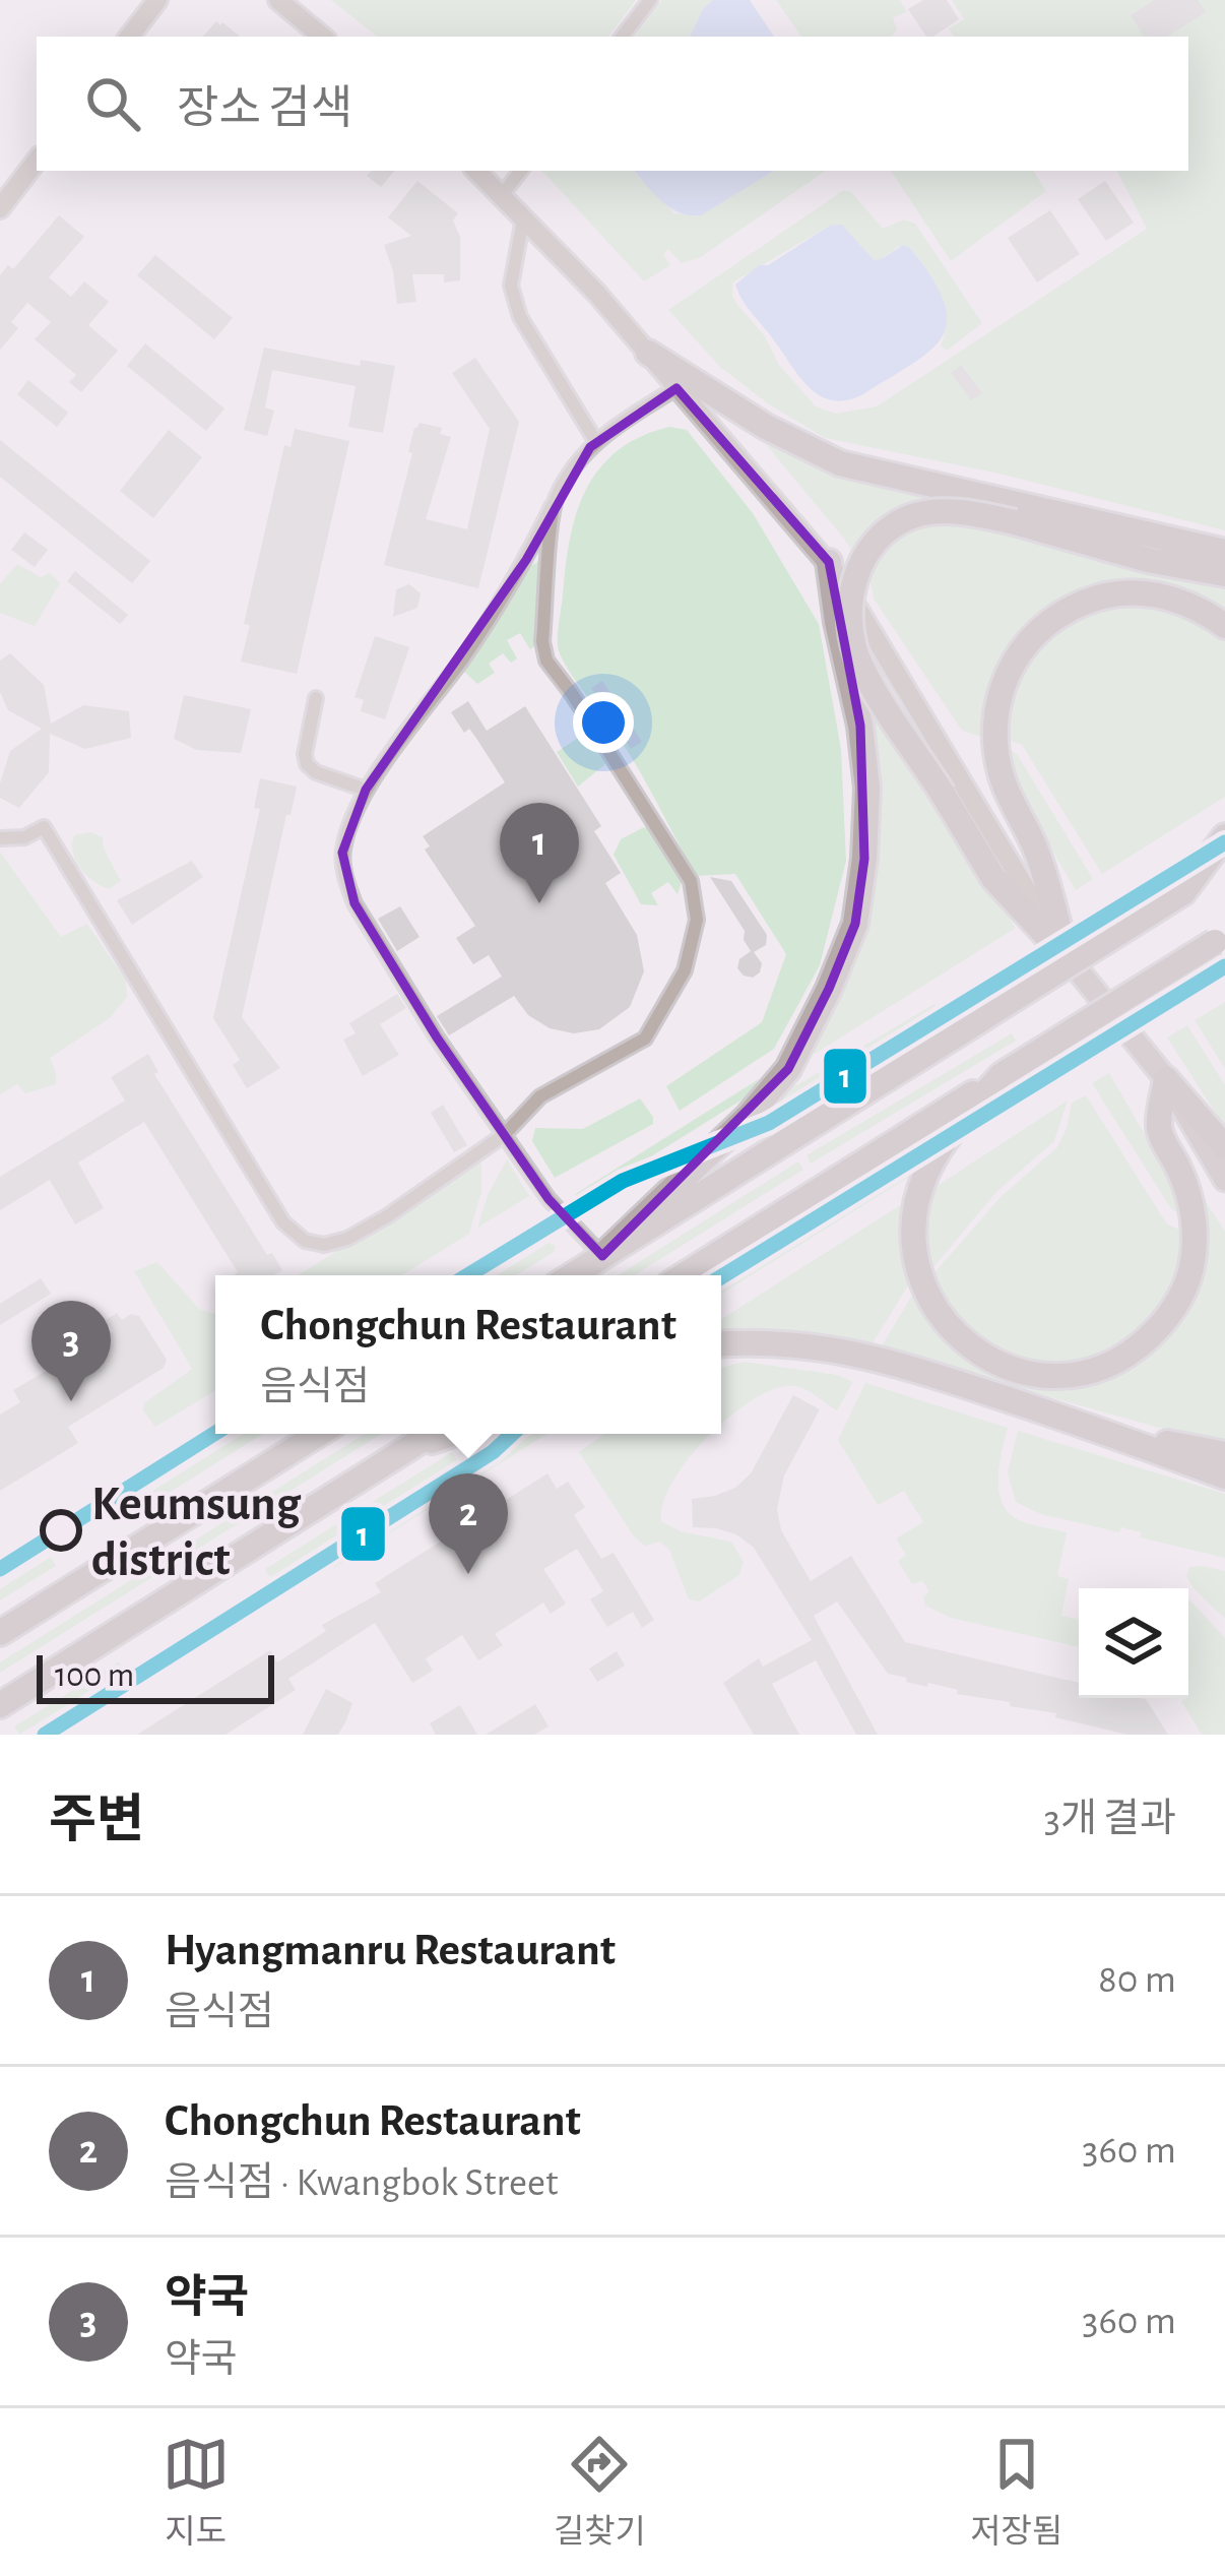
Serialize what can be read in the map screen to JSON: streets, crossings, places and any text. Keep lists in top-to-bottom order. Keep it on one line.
{"places":["Keumsung district"],"lines":["transit line 1"],"scale_bar":"100 m","page":{"search":"장소 검색","pins":["1","3","2"],"popup":["Chongchun Restaurant","음식점"],"scale":"100 m","heading":["주변","3개 결과"],"list":[{"mark":"1","name":"Hyangmanru Restaurant","note":"음식점","value":"80 m"},{"mark":"2","name":"Chongchun Restaurant","note":"음식점 · Kwangbok Street","value":"360 m"},{"mark":"3","name":"약국","note":"약국","value":"360 m"}],"nav":["지도","길찾기","저장됨"]}}
